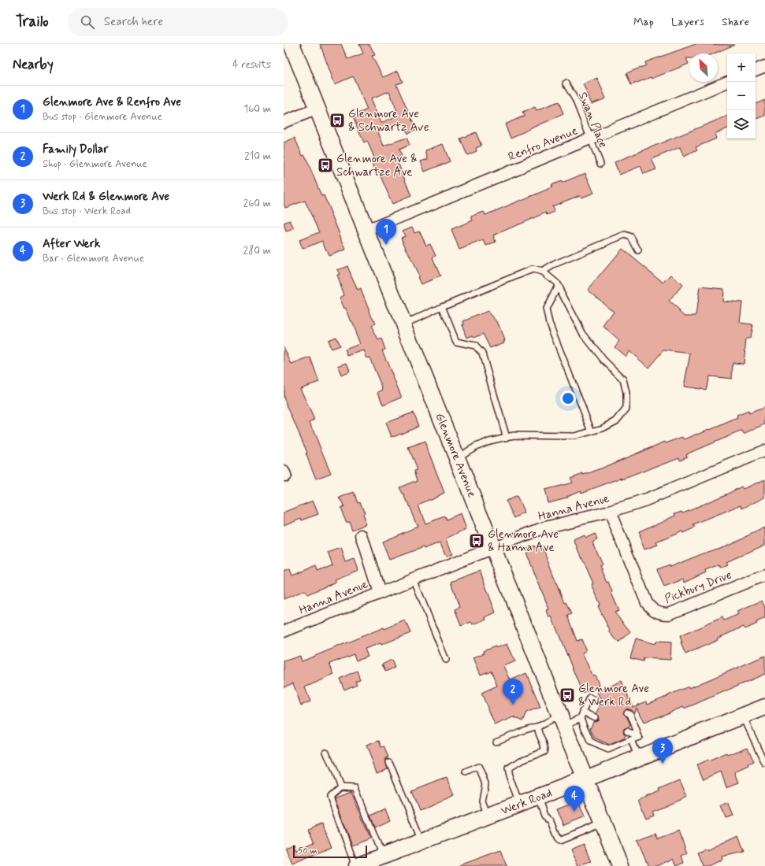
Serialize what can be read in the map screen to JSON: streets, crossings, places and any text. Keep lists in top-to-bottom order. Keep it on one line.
{"streets":{"street":["Renfro Avenue","Glenmore Avenue","Hanna Avenue","Pickbury Drive","Werk Road"],"lane":["Swan Place"]},"crossings":[["Swan Place","Renfro Avenue"],["Renfro Avenue","Glenmore Avenue"],["Glenmore Avenue","Hanna Avenue"],["Glenmore Avenue","Werk Road"],["Hanna Avenue","Pickbury Drive"]],"places":{"bus stop":["Glenmore Ave & Schwartz Ave","Glenmore Ave & Schwartze Ave","Glenmore Ave & Hanna Ave","Glenmore Ave & Werk Rd"]},"scale_bar":"50 m","north":"top left","page":{"header":"Trailo","search":"Search here","nav":["Map","Layers","Share"],"heading":["Nearby","4 results"],"map_buttons":["+","−"],"list":[{"mark":"1","name":"Glenmore Ave & Renfro Ave","note":"Bus stop · Glenmore Avenue","value":"160 m"},{"mark":"2","name":"Family Dollar","note":"Shop · Glenmore Avenue","value":"210 m"},{"mark":"3","name":"Werk Rd & Glenmore Ave","note":"Bus stop · Werk Road","value":"260 m"},{"mark":"4","name":"After Werk","note":"Bar · Glenmore Avenue","value":"280 m"}],"pins":["1","2","3","4"],"scale":"50 m"}}
